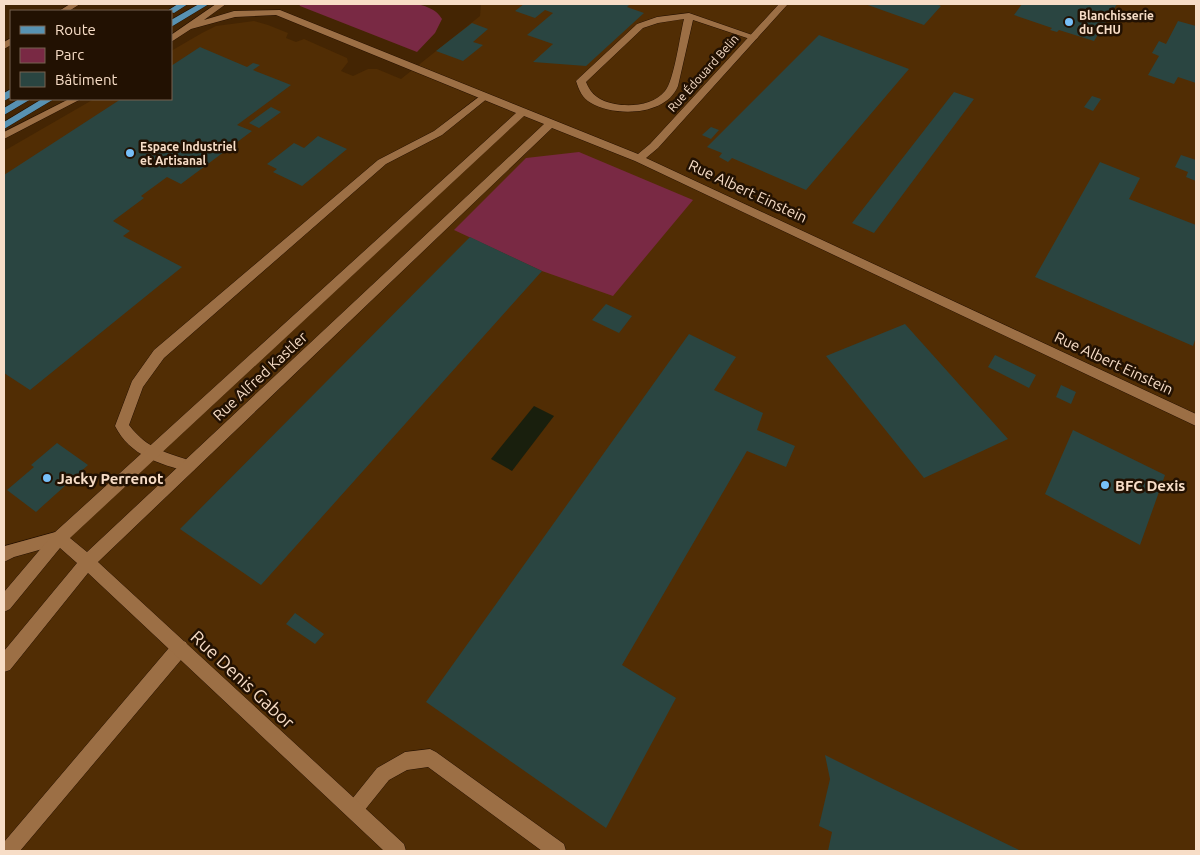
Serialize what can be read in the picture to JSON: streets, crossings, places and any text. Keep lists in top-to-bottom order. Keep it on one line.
{"streets":{"street":["Rue Édouard Belin","Rue Albert Einstein","Rue Alfred Kastler","Rue Denis Gabor"]},"crossings":[["Rue Édouard Belin","Rue Albert Einstein"],["Rue Albert Einstein","Rue Alfred Kastler"],["Rue Alfred Kastler","Rue Denis Gabor"]],"places":["Blanchisserie du CHU","Espace Industriel et Artisanal","Jacky Perrenot","BFC Dexis"],"legend":["Route","Parc","Bâtiment"]}
